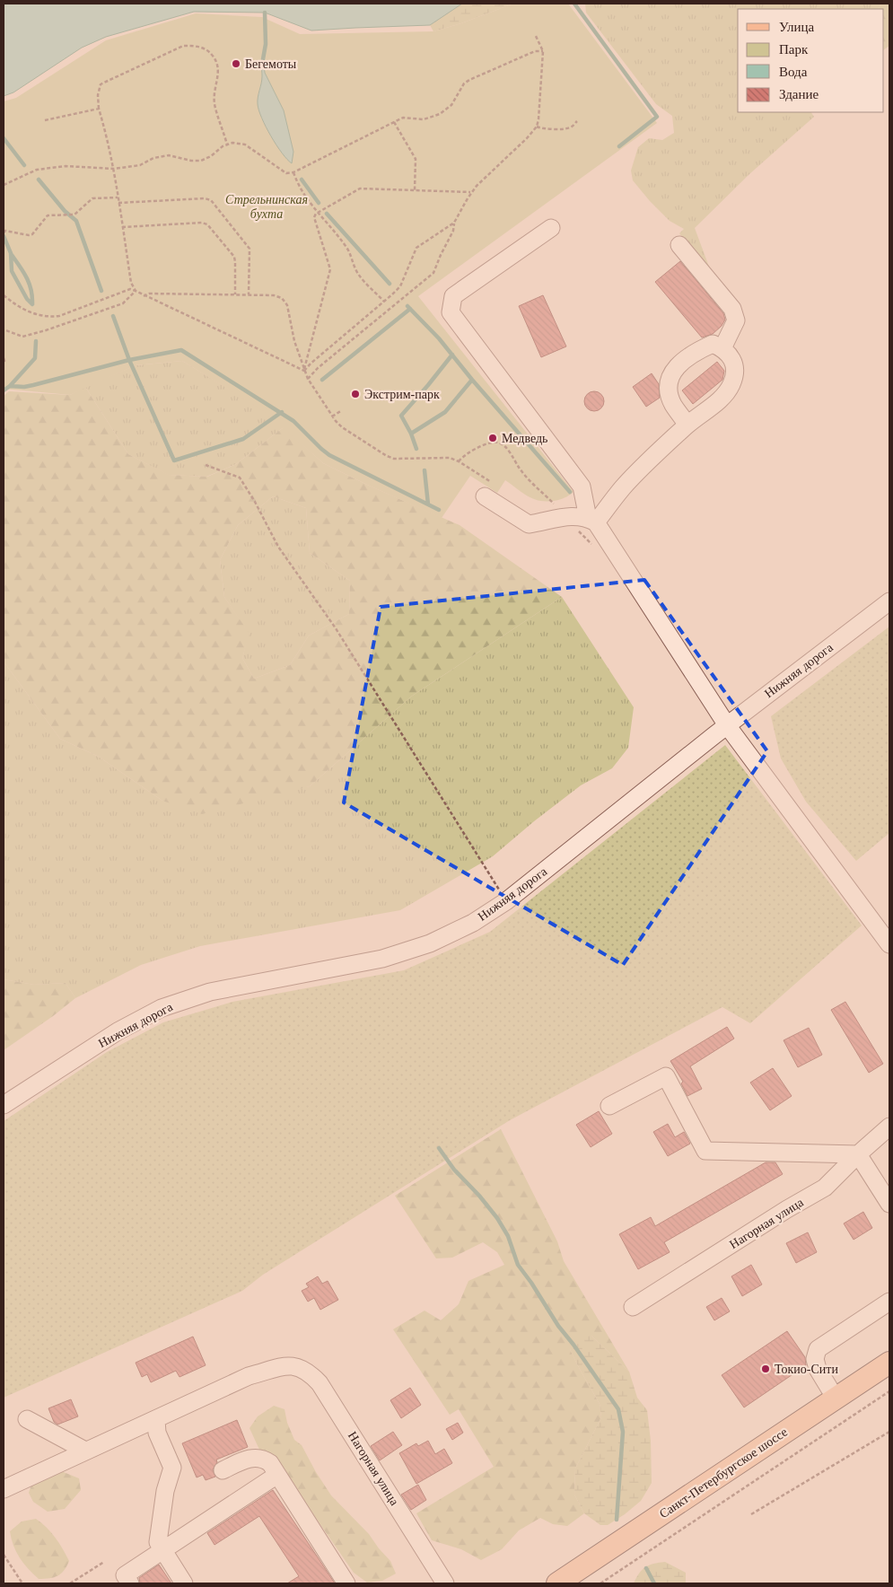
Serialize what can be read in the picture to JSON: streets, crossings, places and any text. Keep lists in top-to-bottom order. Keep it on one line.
{"streets":{"main road":["Санкт-Петербургское шоссе"],"street":["Нижняя дорога","Нагорная улица"]},"parks":["Стрельнинская бухта"],"places":["Бегемоты","Экстрим-парк","Медведь","Токио-Сити"],"legend":["Улица","Парк","Вода","Здание"]}
